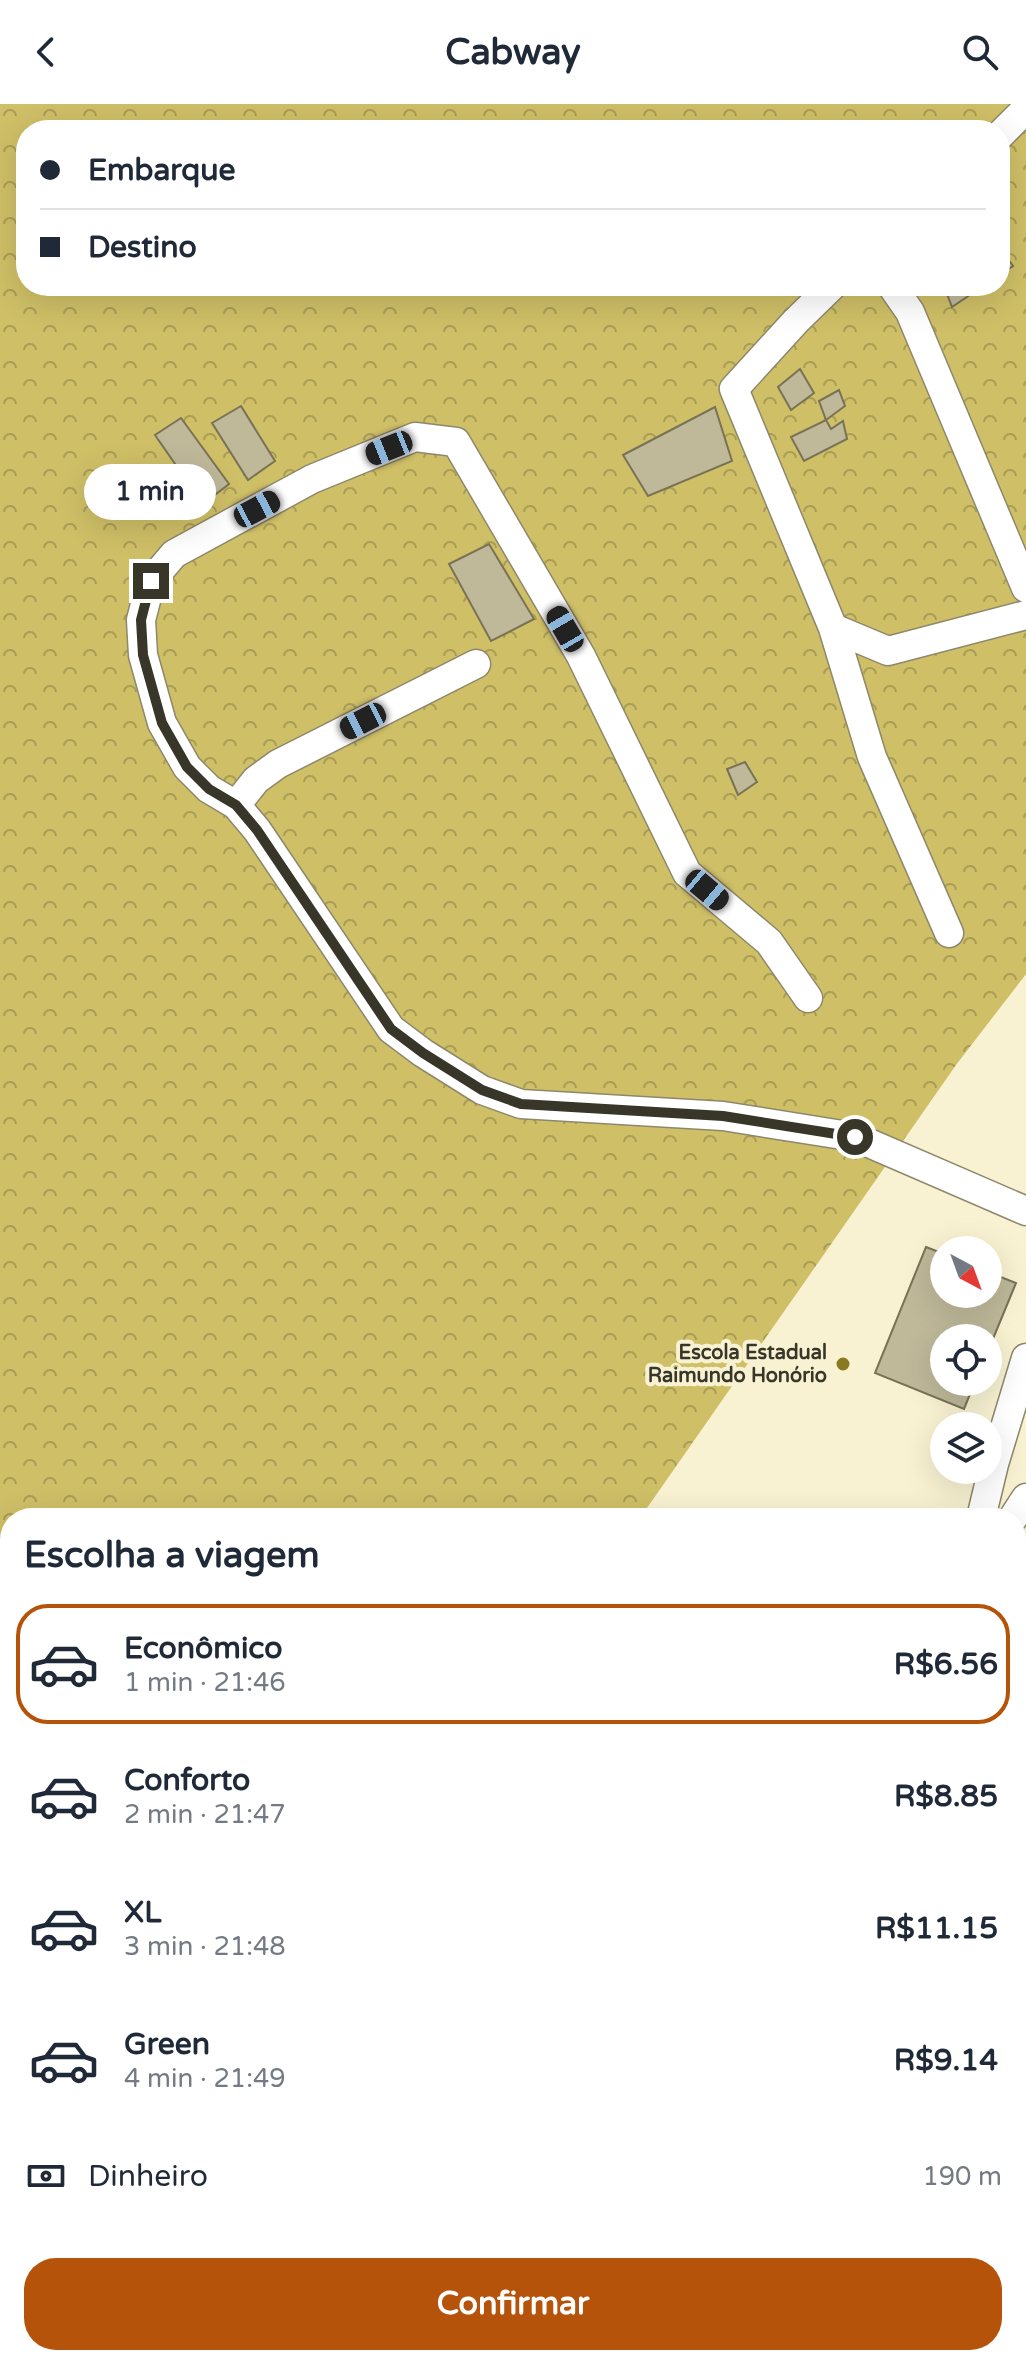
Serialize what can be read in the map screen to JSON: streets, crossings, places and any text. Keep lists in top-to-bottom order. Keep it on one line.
{"places":["Escola Estadual Raimundo Honório"],"north":"bottom right","page":{"header":"Cabway","banner":["Embarque","Destino"],"bubble":"1 min","heading":"Escolha a viagem","list":[{"name":"Econômico","note":"1 min · 21:46","value":"R$6.56"},{"name":"Conforto","note":"2 min · 21:47","value":"R$8.85"},{"name":"XL","note":"3 min · 21:48","value":"R$11.15"},{"name":"Green","note":"4 min · 21:49","value":"R$9.14"}],"pay":["Dinheiro","190 m"],"buttons":"Confirmar"}}
